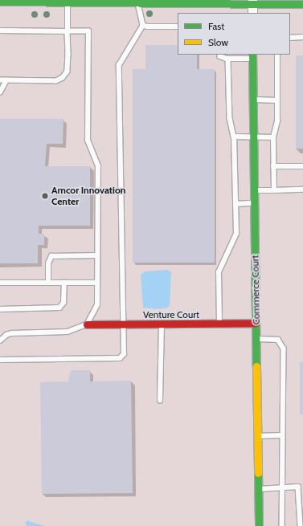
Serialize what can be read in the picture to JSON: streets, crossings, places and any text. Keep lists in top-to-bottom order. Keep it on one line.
{"streets":{"street":["Commerce Court","Venture Court"]},"crossings":[["Commerce Court","Venture Court"]],"places":["Amcor Innovation Center"],"legend":["Fast","Slow"]}
